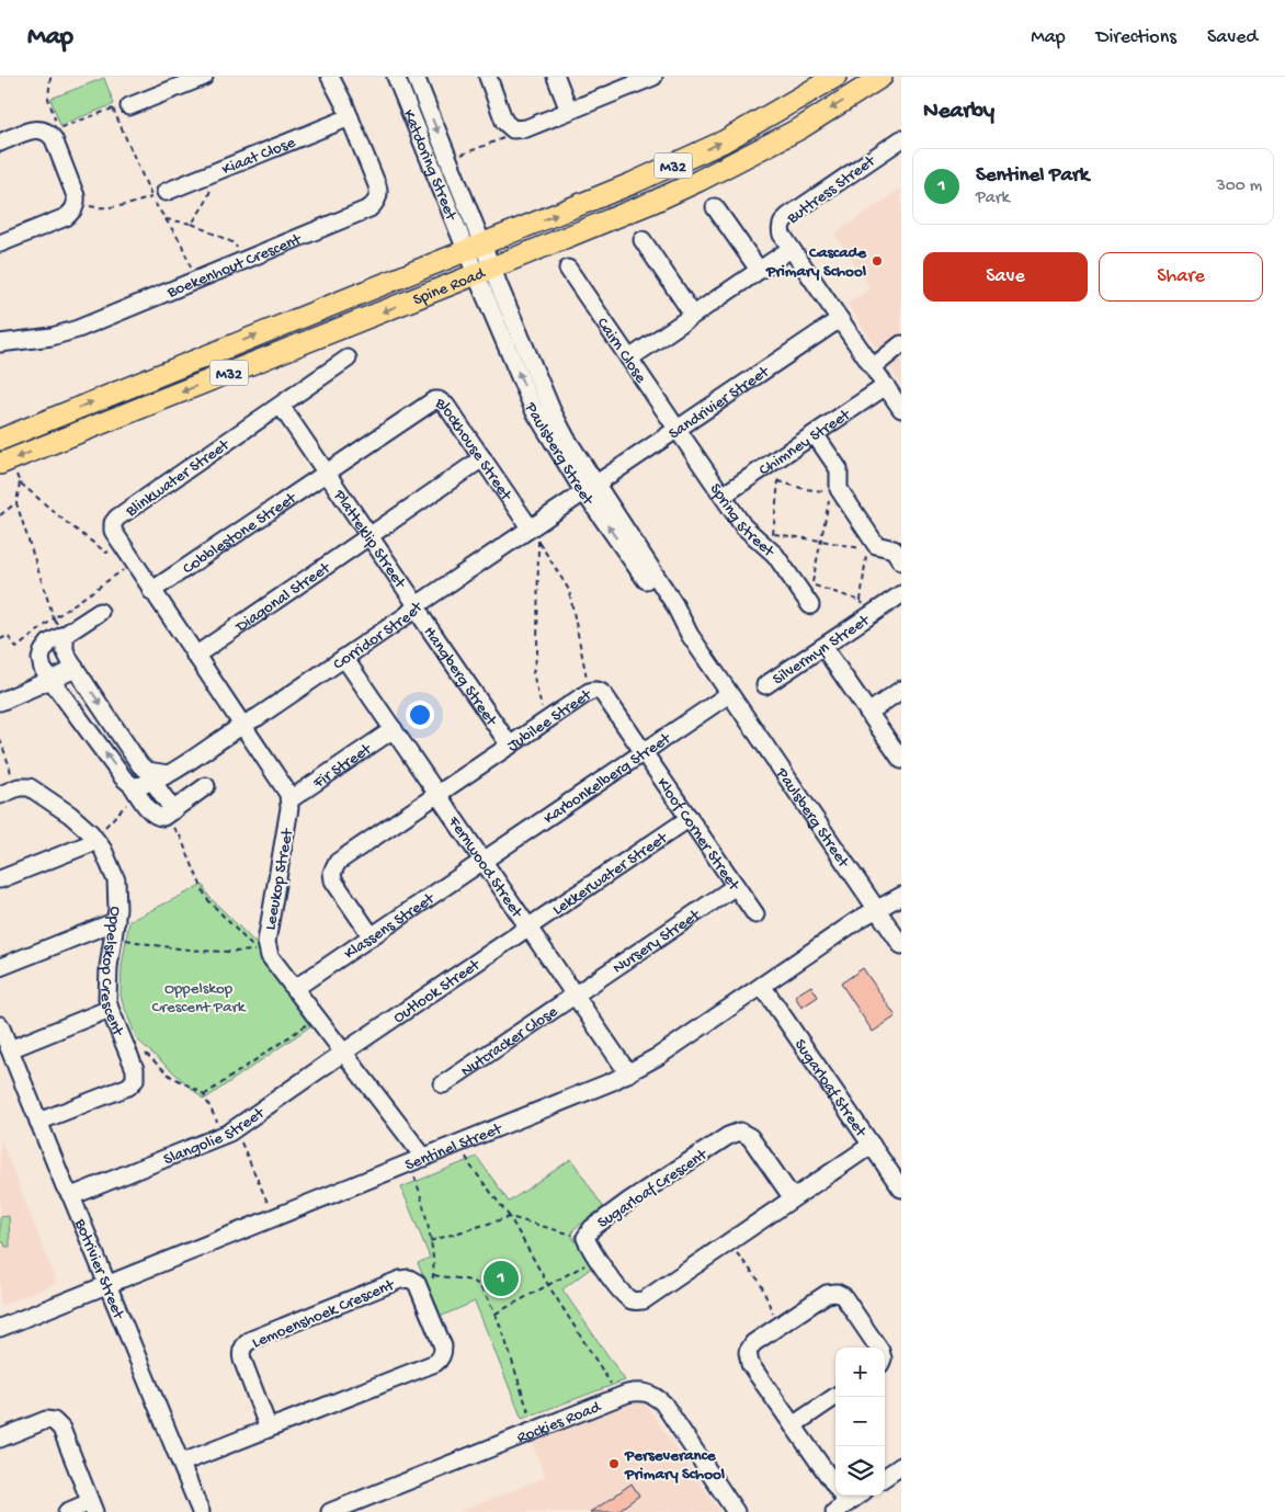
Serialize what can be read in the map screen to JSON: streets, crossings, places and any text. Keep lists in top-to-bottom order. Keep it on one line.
{"streets":{"main road":["M32","Spine Road"],"street":["Kiaat Close","Katdoring Street","Buttress Street","Boekenhout Crescent","Cairn Close","Sandrivier Street","Chimney Street","Blockhouse Street","Paulsberg Street","Blinkwater Street","Spring Street","Cobblestone Street","Platteklip Street","Diagonal Street","Corridor Street","Silvermyn Street","Hangberg Street","Jubilee Street","Fir Street","Karbonkelberg Street","Kloof Corner Street","Fernwood Street","Lekkerwater Street","Leeukop Street","Klassens Street","Nursery Street","Oppelskop Crescent","Outlook Street","Nutcracker Close","Sugarloaf Street","Slangolie Street","Sentinel Street","Sugarloaf Crescent","Botrivier Street","Lemoenshoek Crescent","Rockies Road"]},"crossings":[["Kiaat Close","Boekenhout Crescent"],["Katdoring Street","Spine Road"],["Katdoring Street","Paulsberg Street"],["Buttress Street","Cairn Close"],["Spine Road","Paulsberg Street"],["Cairn Close","Sandrivier Street"],["Cairn Close","Spring Street"],["Sandrivier Street","Paulsberg Street"],["Sandrivier Street","Spring Street"],["Sandrivier Street","Corridor Street"],["Chimney Street","Spring Street"],["Blockhouse Street","Cobblestone Street"],["Blockhouse Street","Platteklip Street"],["Blockhouse Street","Diagonal Street"],["Blockhouse Street","Corridor Street"],["Paulsberg Street","Corridor Street"],["Paulsberg Street","Karbonkelberg Street"],["Paulsberg Street","Sentinel Street"],["Blinkwater Street","Cobblestone Street"],["Cobblestone Street","Platteklip Street"],["Platteklip Street","Diagonal Street"],["Platteklip Street","Corridor Street"],["Platteklip Street","Hangberg Street"],["Corridor Street","Hangberg Street"],["Corridor Street","Fernwood Street"],["Hangberg Street","Jubilee Street"],["Jubilee Street","Karbonkelberg Street"],["Jubilee Street","Kloof Corner Street"],["Jubilee Street","Fernwood Street"],["Jubilee Street","Klassens Street"],["Fir Street","Fernwood Street"],["Fir Street","Leeukop Street"],["Karbonkelberg Street","Kloof Corner Street"],["Karbonkelberg Street","Fernwood Street"],["Karbonkelberg Street","Klassens Street"],["Kloof Corner Street","Lekkerwater Street"],["Kloof Corner Street","Nursery Street"],["Fernwood Street","Lekkerwater Street"],["Fernwood Street","Klassens Street"],["Fernwood Street","Nursery Street"],["Fernwood Street","Outlook Street"],["Fernwood Street","Nutcracker Close"],["Fernwood Street","Sentinel Street"],["Lekkerwater Street","Outlook Street"],["Leeukop Street","Klassens Street"],["Leeukop Street","Outlook Street"],["Leeukop Street","Slangolie Street"],["Leeukop Street","Sentinel Street"],["Nursery Street","Nutcracker Close"],["Oppelskop Crescent","Botrivier Street"],["Outlook Street","Slangolie Street"],["Sugarloaf Street","Sentinel Street"],["Sugarloaf Street","Sugarloaf Crescent"],["Slangolie Street","Botrivier Street"],["Sentinel Street","Botrivier Street"],["Botrivier Street","Lemoenshoek Crescent"]],"parks":["Oppelskop Crescent Park"],"places":["Cascade Primary School","Perseverance Primary School"],"page":{"header":"Map","nav":["Map","Directions","Saved"],"heading":"Nearby","list":[{"mark":"1","name":"Sentinel Park","note":"Park","value":"300 m"}],"buttons":["Save","Share"],"pins":"1","map_buttons":["+","−"]}}
